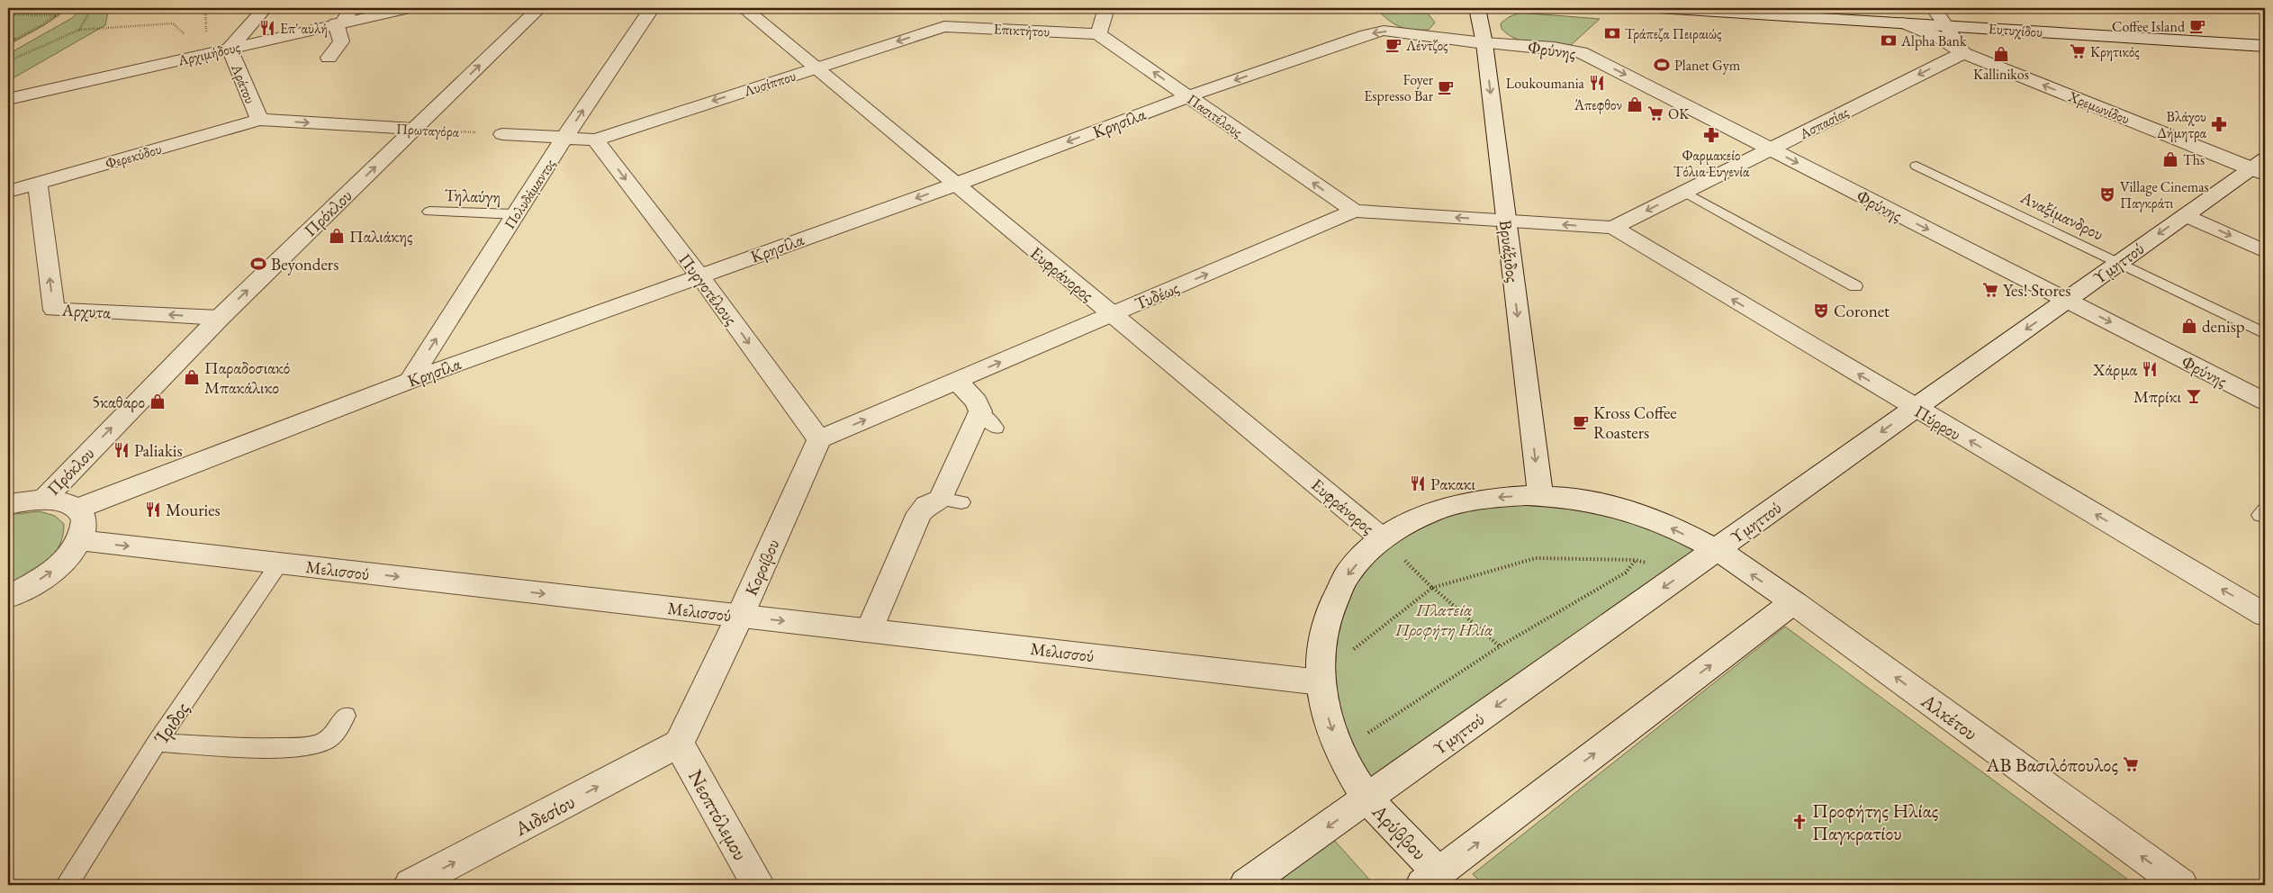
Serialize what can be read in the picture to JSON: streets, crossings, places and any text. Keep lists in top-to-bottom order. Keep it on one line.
{"streets":{"street":["Επικτήτου","Ευτυχίδου","Φρύνης","Αρχιμήδους","Λυσίππου","Αράτου","Χρεμωνίδου","Πασιτέλους","Κρησίλα","Ασπασίας","Πρωταγόρα","Φερεκύδου","Πολυδάμαντος","Πρόκλου","Βρυάξιδος","Υμηττού","Ευφράνορος","Πυργοτέλους","Τυδέως","Αρχυτα","Πύρρου","Κοροίβου","Μελισσού","Αλκέτου","Αιδεσίου","Νεοπτόλεμου","Αρύββου"],"lane":["Τηλαύγη","Αναξίμανδρου","Ίριδος"]},"crossings":[["Επικτήτου","Λυσίππου"],["Επικτήτου","Πασιτέλους"],["Ευτυχίδου","Χρεμωνίδου"],["Φρύνης","Κρησίλα"],["Φρύνης","Ασπασίας"],["Φρύνης","Βρυάξιδος"],["Φρύνης","Υμηττού"],["Αρχιμήδους","Αράτου"],["Λυσίππου","Ευφράνορος"],["Λυσίππου","Πυργοτέλους"],["Αράτου","Πρωταγόρα"],["Αράτου","Φερεκύδου"],["Χρεμωνίδου","Ασπασίας"],["Χρεμωνίδου","Υμηττού"],["Πασιτέλους","Κρησίλα"],["Πασιτέλους","Τυδέως"],["Κρησίλα","Πολυδάμαντος"],["Κρησίλα","Βρυάξιδος"],["Κρησίλα","Ευφράνορος"],["Κρησίλα","Πυργοτέλους"],["Ασπασίας","Πύρρου"],["Πρωταγόρα","Φερεκύδου"],["Πρωταγόρα","Πρόκλου"],["Φερεκύδου","Αρχυτα"],["Πολυδάμαντος","Τηλαύγη"],["Πρόκλου","Αρχυτα"],["Αναξίμανδρου","Υμηττού"],["Βρυάξιδος","Τυδέως"],["Υμηττού","Πύρρου"],["Υμηττού","Αλκέτου"],["Υμηττού","Αρύββου"],["Ευφράνορος","Τυδέως"],["Πυργοτέλους","Τυδέως"],["Πυργοτέλους","Κοροίβου"],["Τυδέως","Κοροίβου"],["Κοροίβου","Μελισσού"],["Κοροίβου","Αιδεσίου"],["Κοροίβου","Νεοπτόλεμου"],["Μελισσού","Ίριδος"],["Αιδεσίου","Νεοπτόλεμου"]],"one_way":["Φρύνης","Λυσίππου","Χρεμωνίδου","Πασιτέλους","Κρησίλα","Ασπασίας","Πρωταγόρα","Πολυδάμαντος","Πρόκλου","Βρυάξιδος","Πυργοτέλους","Πύρρου","Μελισσού","Αλκέτου","Αιδεσίου"],"parks":["Πλατεία Προφήτη Ηλία"],"places":{"cafe":["Coffee Island","Λέντζος","Foyer Espresso Bar","Kross Coffee Roasters"],"restaurant":["Επ' αυλή","Loukoumania","Χάρμα","Paliakis","Ρακακι","Mouries"],"bank":["Τράπεζα Πειραιώς","Alpha Bank"],"supermarket":["Κρητικός","OK","Yes! Stores","ΑΒ Βασιλόπουλος"],"shop":["Kallinikos","Άπεφθον","Ths","Παλιάκης","denisp","Παραδοσιακό Μπακάλικο","5καθαρο"],"sports":["Planet Gym","Beyonders"],"pharmacy":["Βλάχου Δήμητρα","Φαρμακείο Τόλια Ευγενία"],"theatre":["Village Cinemas Παγκράτι","Coronet"],"bar":["Μπρίκι"],"church":["Προφήτης Ηλίας Παγκρατίου"]}}
